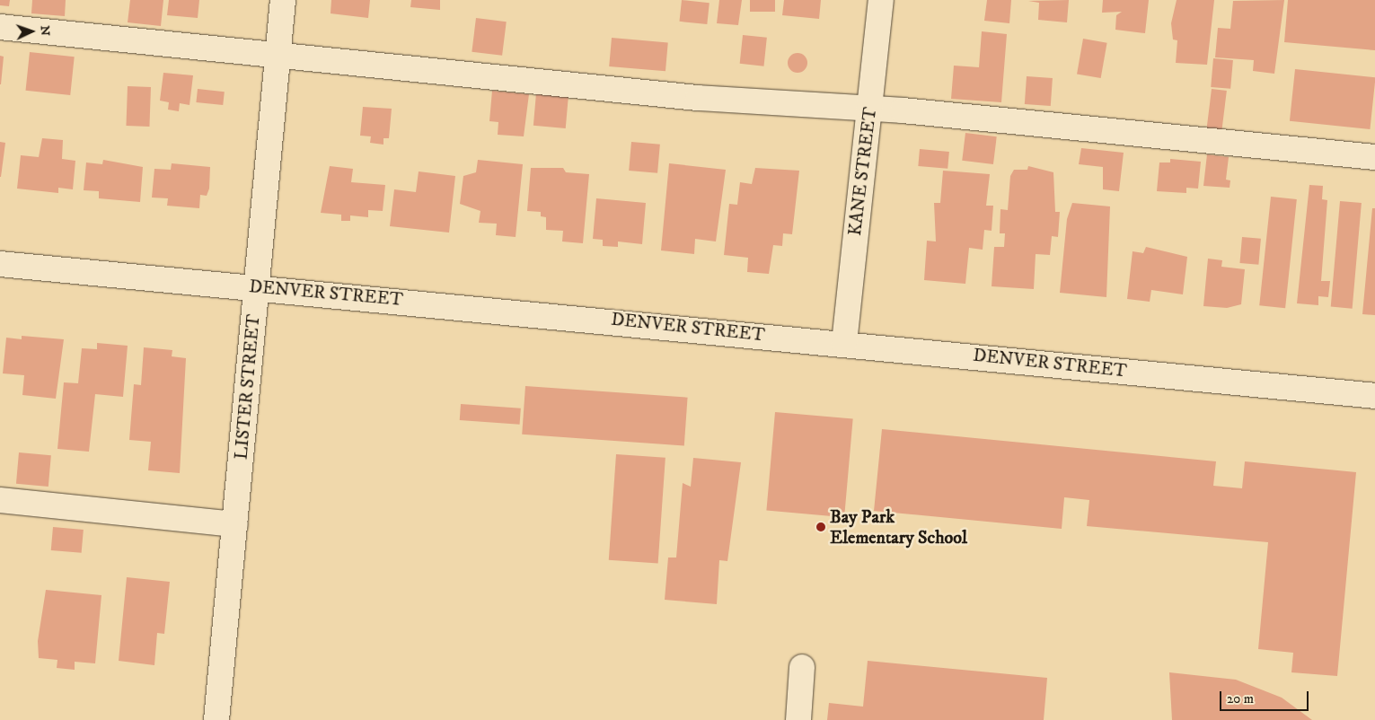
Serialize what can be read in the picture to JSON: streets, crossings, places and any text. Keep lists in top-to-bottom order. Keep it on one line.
{"streets":{"street":["KANE STREET","DENVER STREET","LISTER STREET"]},"crossings":[["KANE STREET","DENVER STREET"],["DENVER STREET","LISTER STREET"]],"places":["Bay Park Elementary School"],"scale_bar":"20 m","north":"right"}
